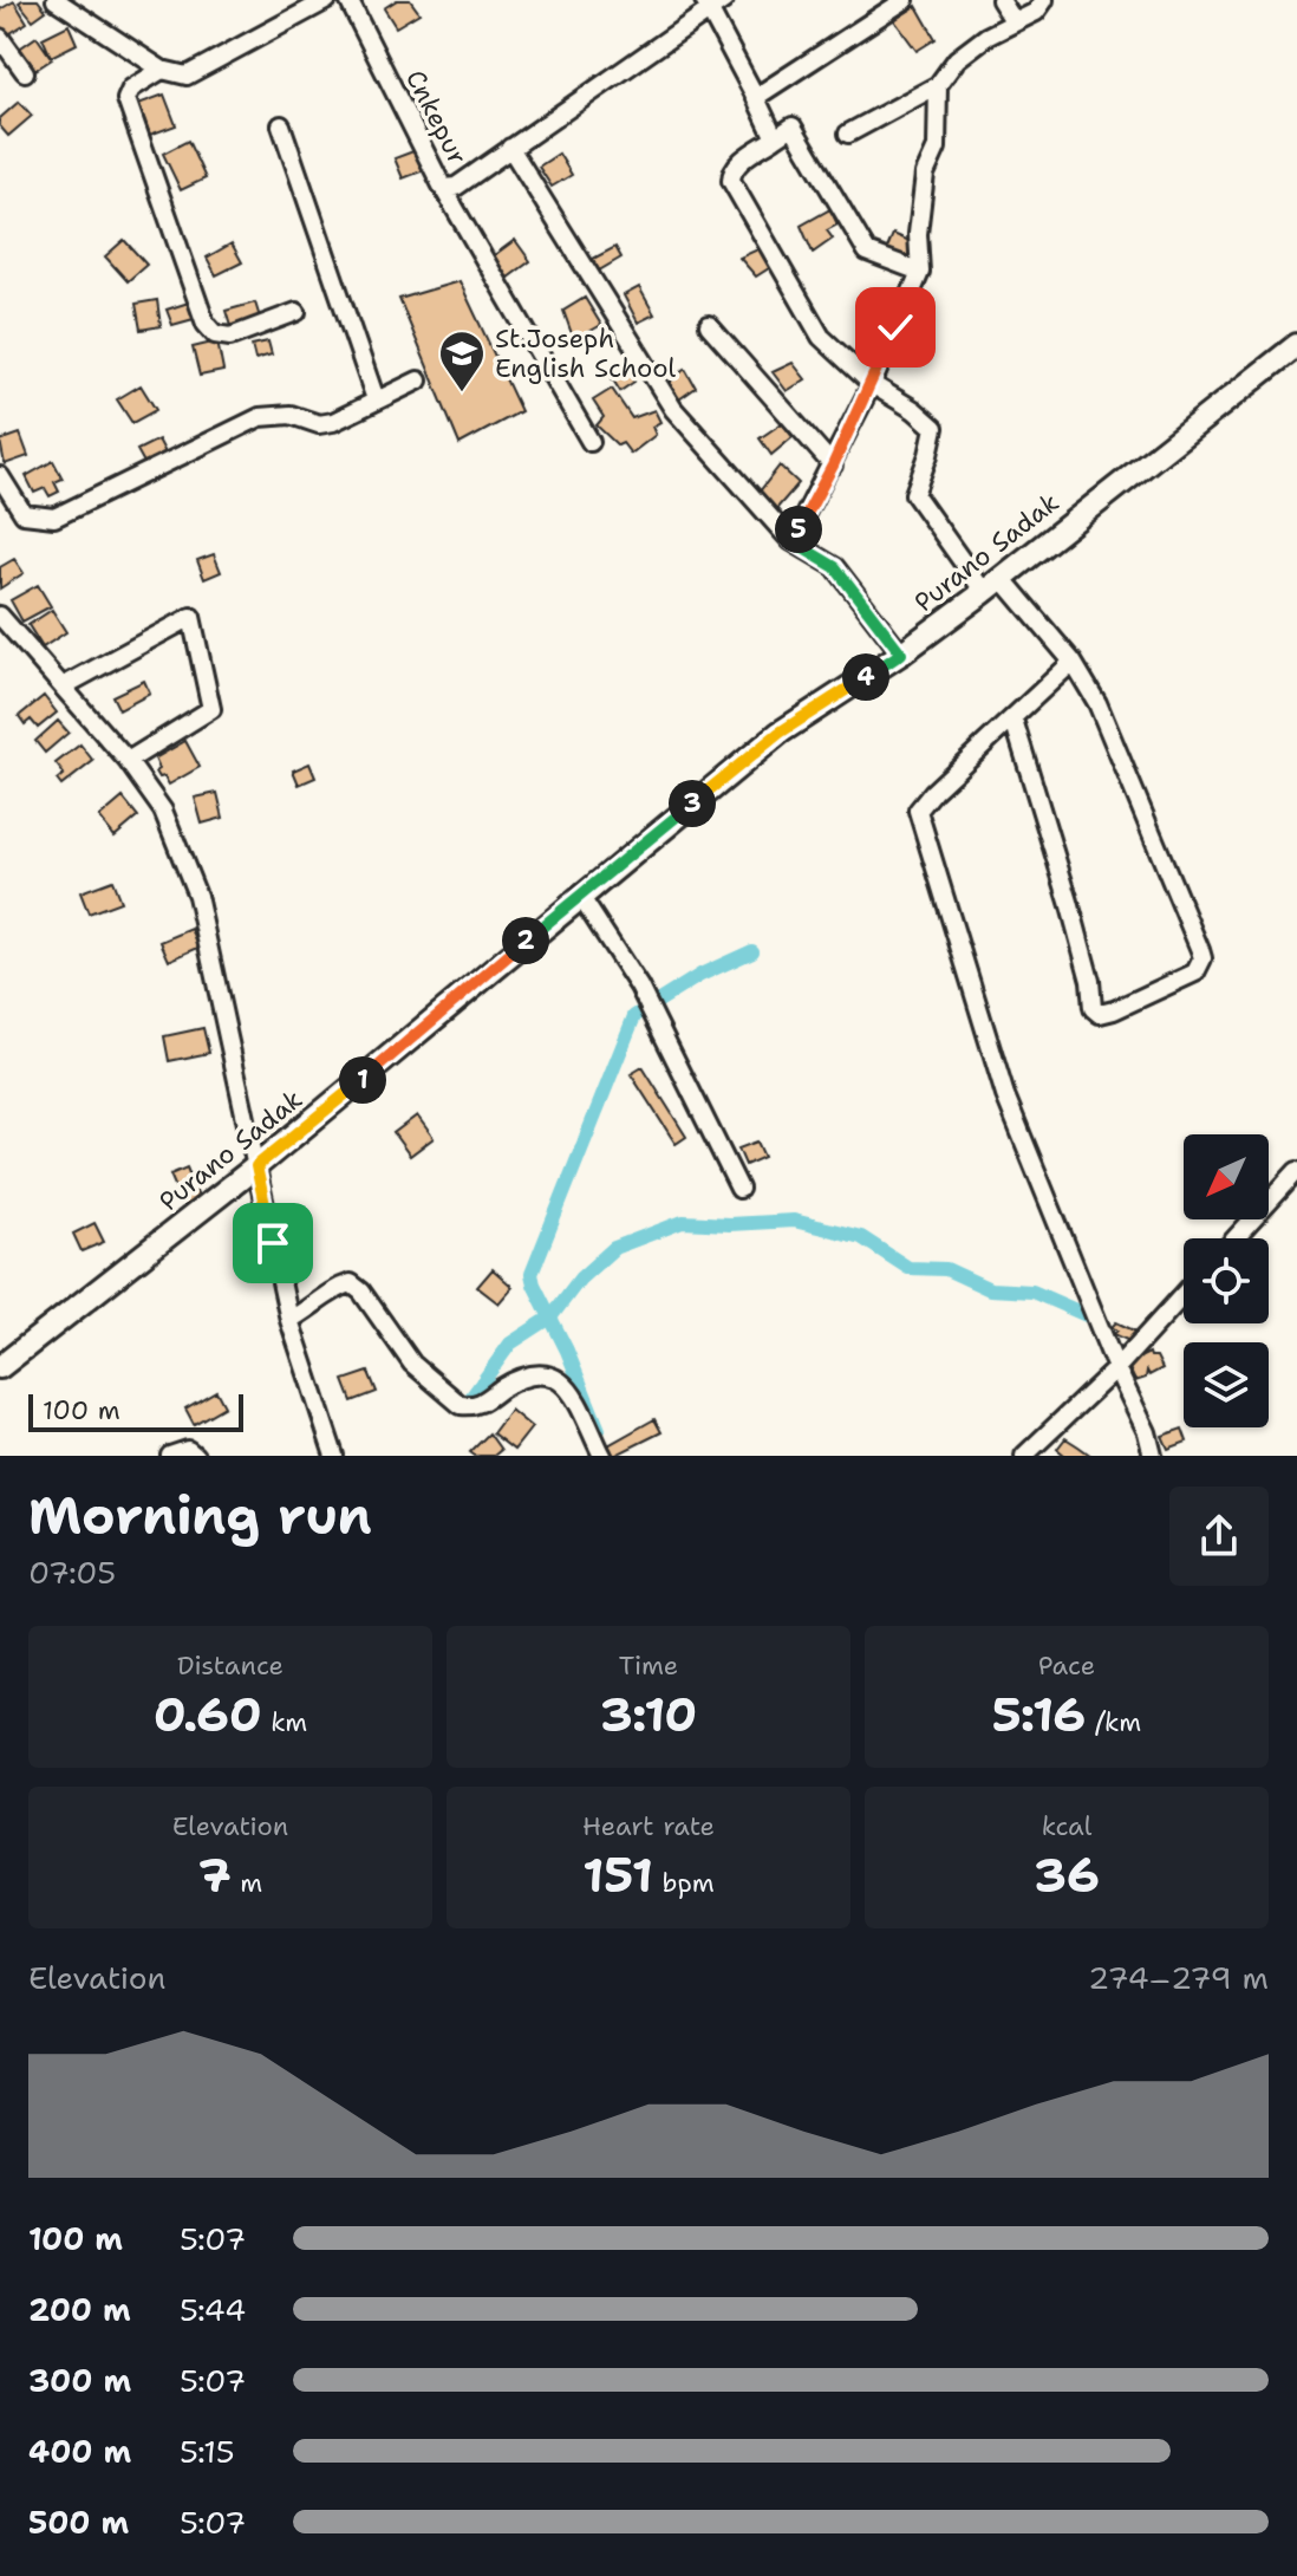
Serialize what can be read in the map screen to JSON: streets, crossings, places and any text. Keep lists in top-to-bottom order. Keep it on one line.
{"streets":{"main road":["Purano Sadak"],"street":["Cnkepur"]},"places":{"school or university":["St.Joseph English School"]},"scale_bar":"100 m","north":"bottom left","page":{"pins":["5","4","3","2","1"],"scale":"100 m","heading":["Morning run","07:05"],"stats":[["Distance","0.60 km"],["Time","3:10"],["Pace","5:16 /km"],["Elevation","7 m"],["Heart rate","151 bpm"],["kcal","36"]],"chart":["Elevation","274–279 m"],"list":[{"name":"100 m","note":"5:07"},{"name":"200 m","note":"5:44"},{"name":"300 m","note":"5:07"},{"name":"400 m","note":"5:15"},{"name":"500 m","note":"5:07"}]}}
